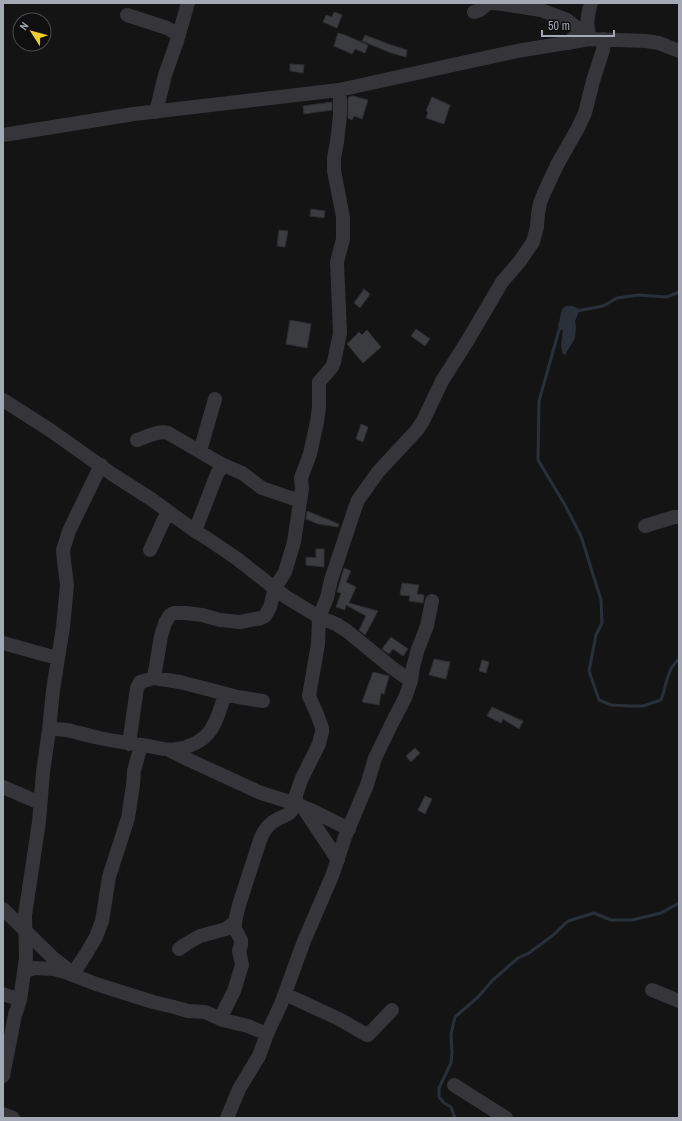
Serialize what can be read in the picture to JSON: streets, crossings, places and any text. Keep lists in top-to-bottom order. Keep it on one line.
{"scale_bar":"50 m","north":"top left"}
